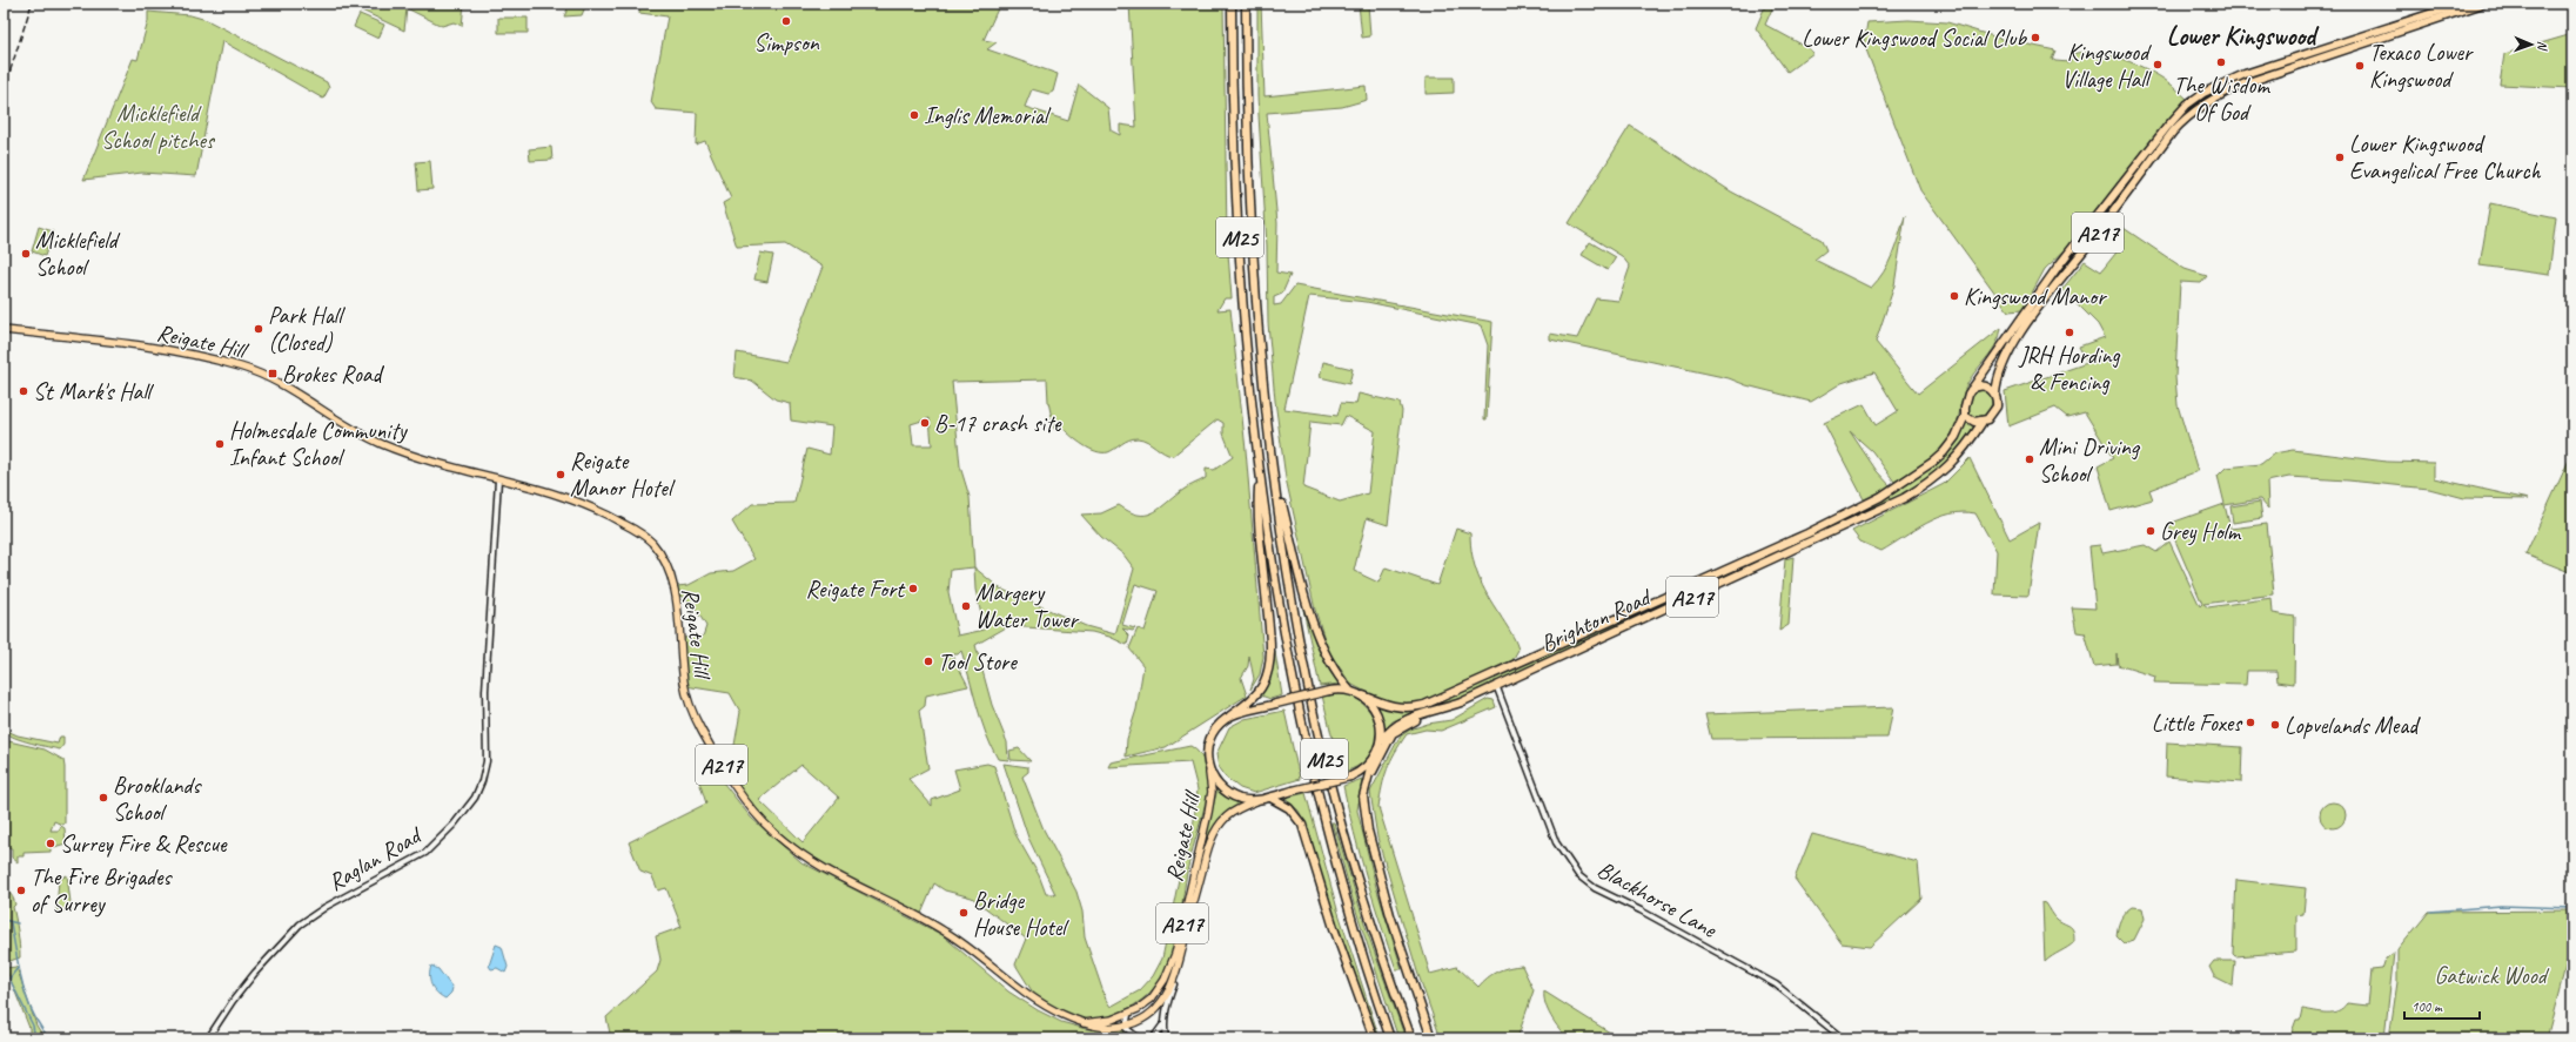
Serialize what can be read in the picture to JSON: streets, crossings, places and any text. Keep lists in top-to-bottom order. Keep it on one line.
{"streets":{"highway":["A217","M25","Brighton Road"],"main road":["Reigate Hill"],"street":["Raglan Road","Blackhorse Lane"]},"crossings":[["A217","Brighton Road"],["M25","Brighton Road"],["Reigate Hill","Raglan Road"],["Brighton Road","Blackhorse Lane"]],"districts":["Lower Kingswood"],"parks":["Micklefield School pitches","Gatwick Wood"],"places":{"other":["Simpson","Lower Kingswood Social Club","The Wisdom Of God","Kingswood Village Hall","Texaco Lower Kingswood","Inglis Memorial","Lower Kingswood Evangelical Free Church","Micklefield School","Kingswood Manor","Park Hall (Closed)","JRH Hording & Fencing","St Mark's Hall","B-17 crash site","Holmesdale Community Infant School","Mini Driving School","Reigate Manor Hotel","Grey Holm","Reigate Fort","Margery Water Tower","Tool Store","Little Foxes","Lopvelands Mead","Brooklands School","Surrey Fire & Rescue","The Fire Brigades of Surrey","Bridge House Hotel"],"transit":["Brokes Road"]},"scale_bar":"100 m","north":"right"}
